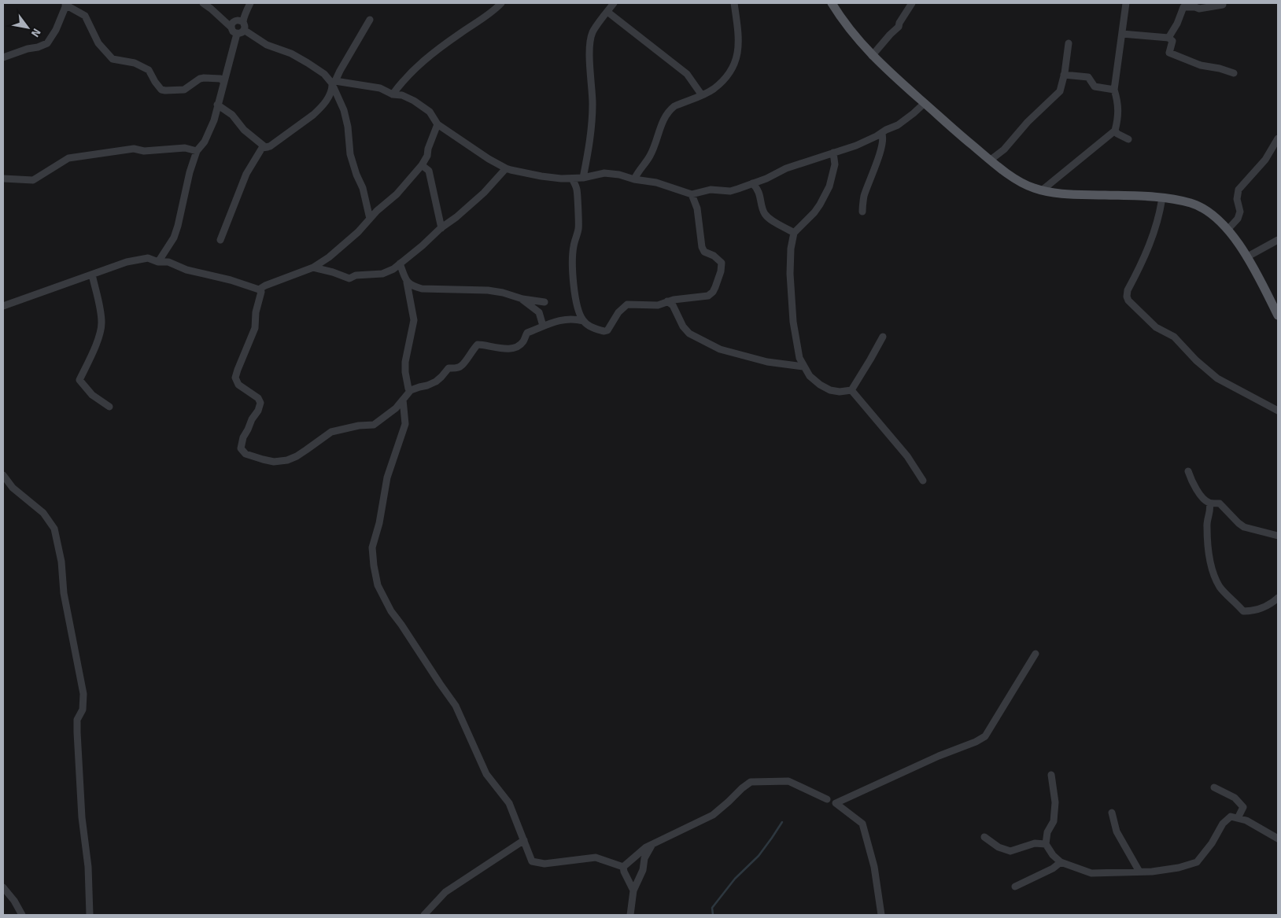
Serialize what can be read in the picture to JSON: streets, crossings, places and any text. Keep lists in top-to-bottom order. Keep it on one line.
{"north":"bottom right"}
